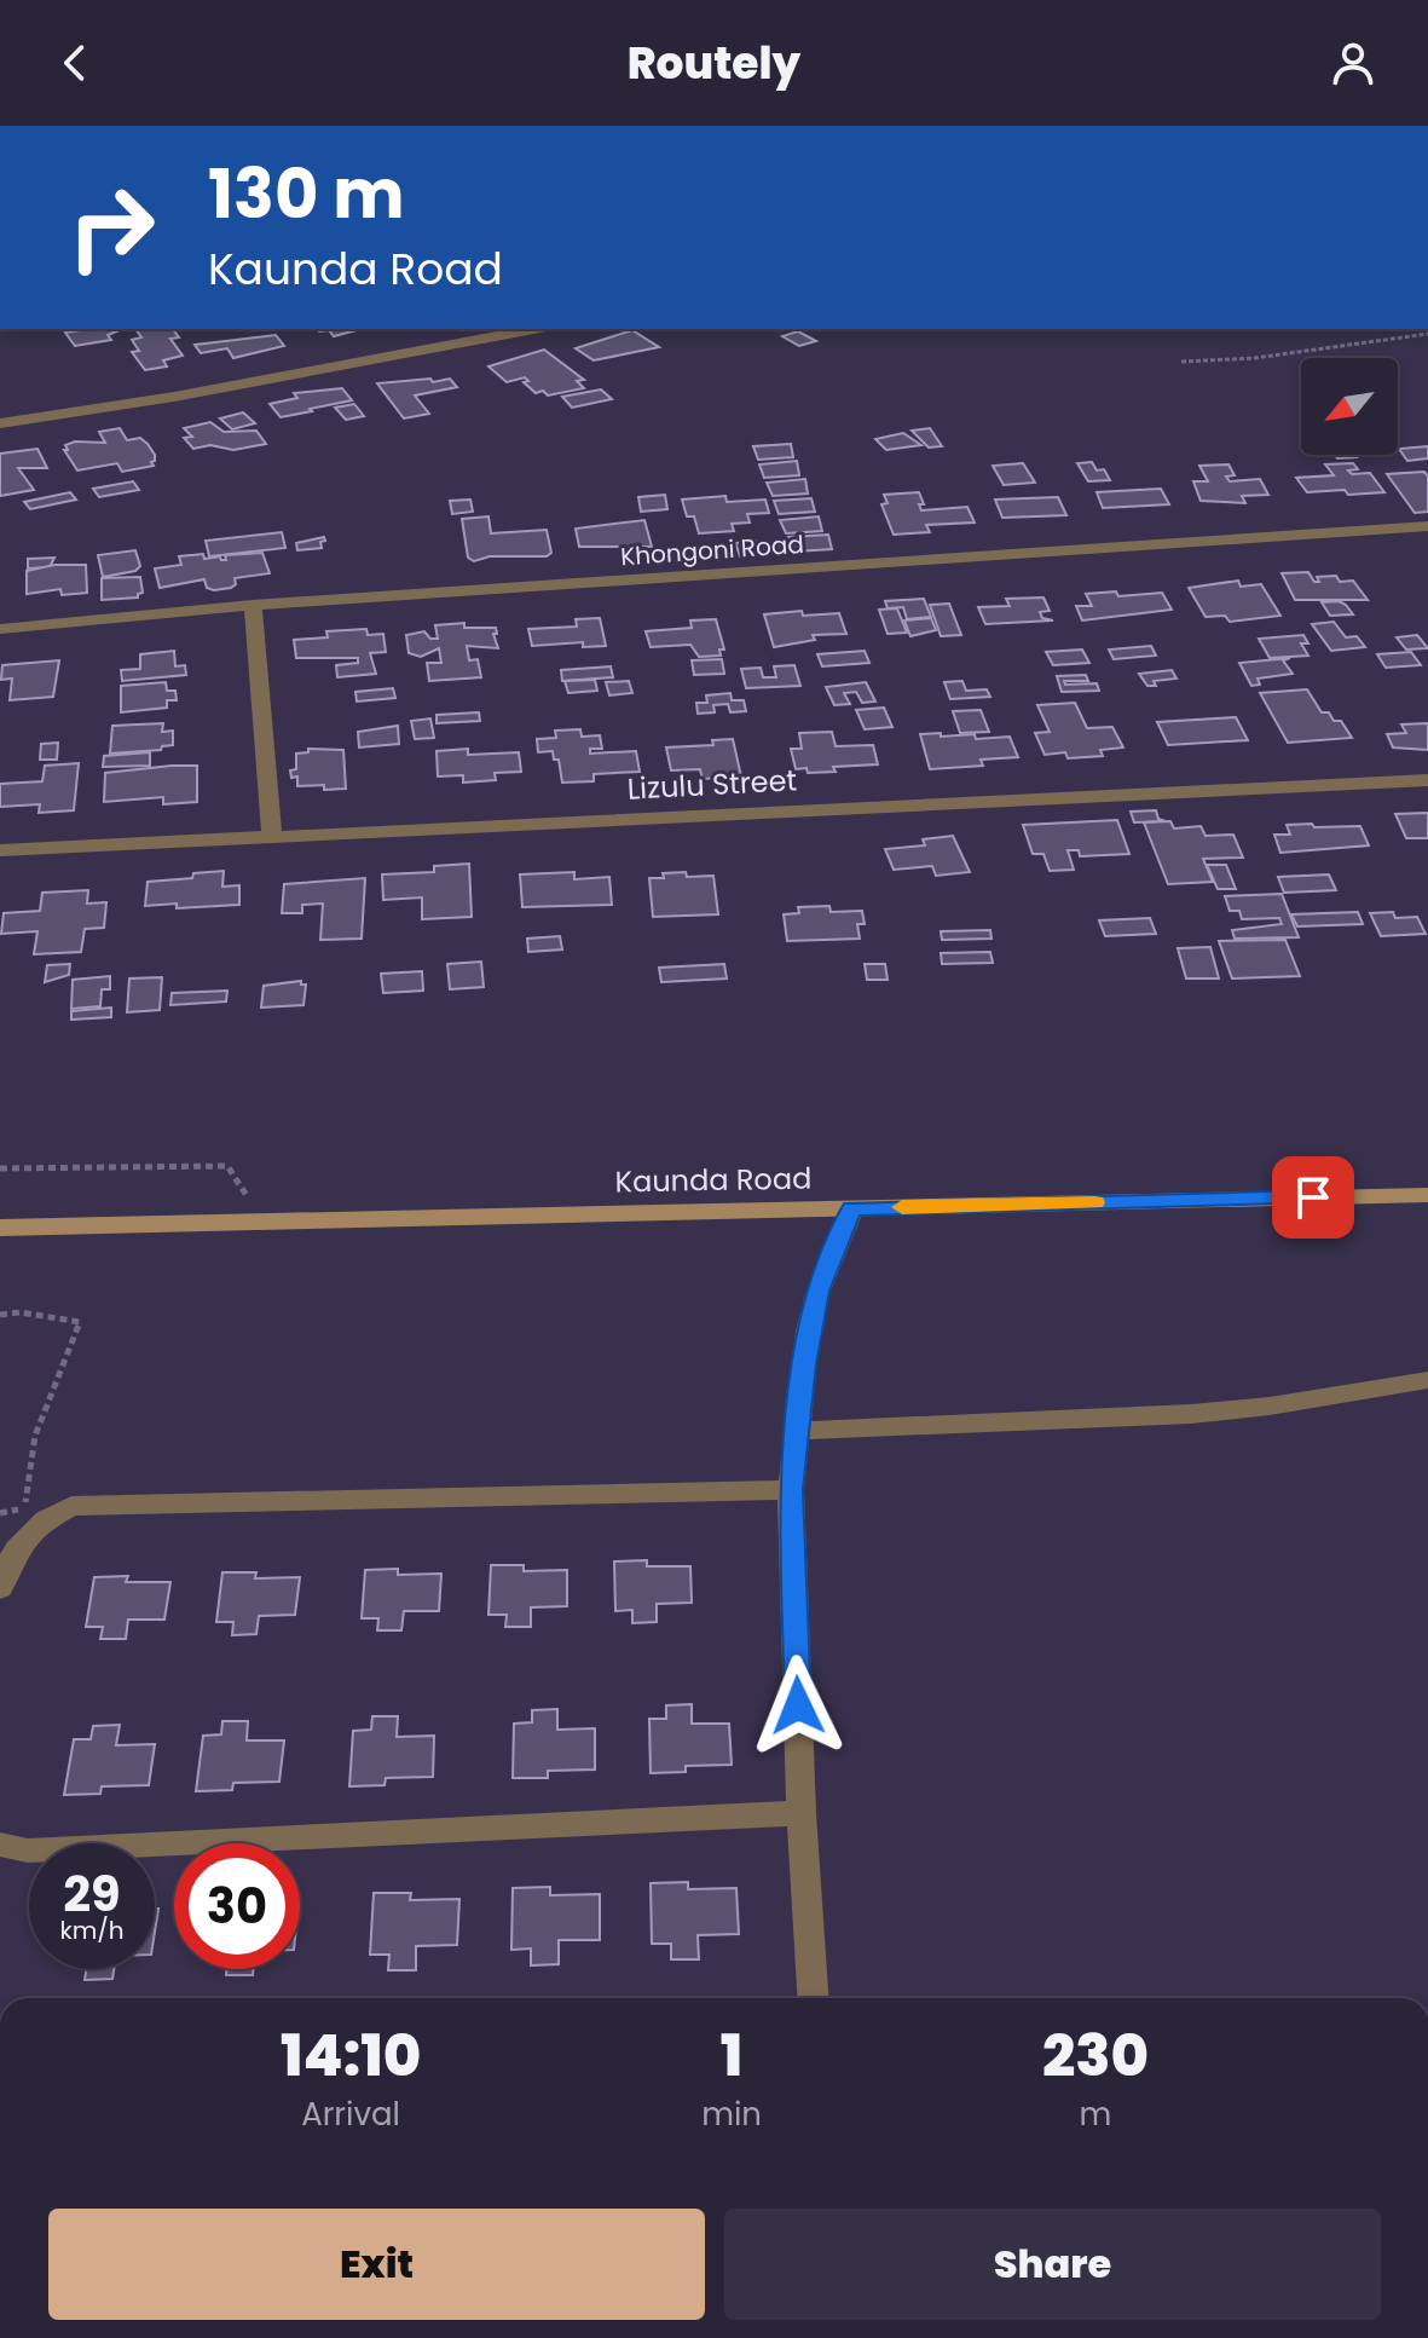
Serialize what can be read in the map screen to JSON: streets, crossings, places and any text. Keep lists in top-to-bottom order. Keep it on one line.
{"streets":{"main road":["Kaunda Road"],"street":["Khongoni Road","Lizulu Street"]},"north":"bottom left","page":{"header":"Routely","turn":["130 m","Kaunda Road"],"speed":"29 km/h","limit":"30","eta":["14:10","Arrival","1","min","230","m"],"buttons":["Exit","Share"]}}
